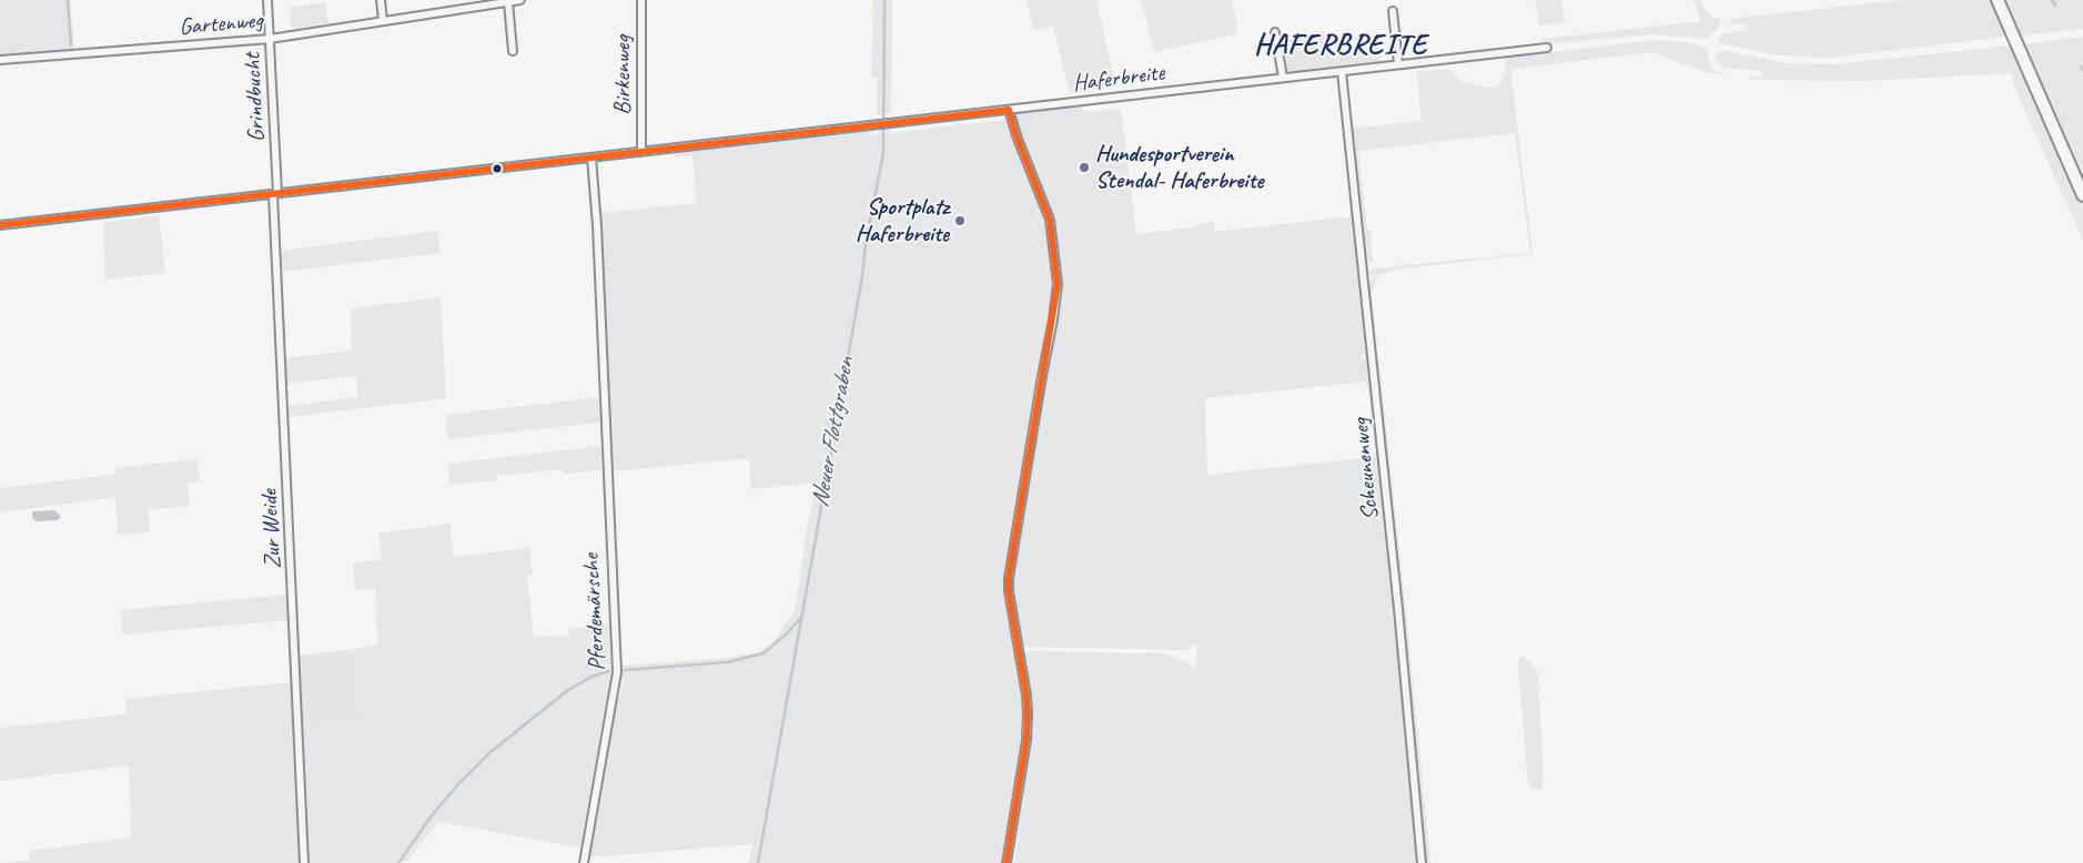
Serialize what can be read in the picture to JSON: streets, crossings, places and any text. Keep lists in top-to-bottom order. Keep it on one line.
{"streets":{"street":["Gartenweg","Birkenweg","Haferbreite","Grindbucht","Scheunenweg","Zur Weide","Pferdemärsche"]},"crossings":[["Gartenweg","Grindbucht"],["Birkenweg","Haferbreite"],["Haferbreite","Grindbucht"],["Haferbreite","Scheunenweg"],["Haferbreite","Zur Weide"],["Haferbreite","Pferdemärsche"],["Grindbucht","Zur Weide"]],"districts":["HAFERBREITE"],"water":["Neuer Flottgraben"],"places":["Hundesportverein Stendal- Haferbreite","Sportplatz Haferbreite"]}
